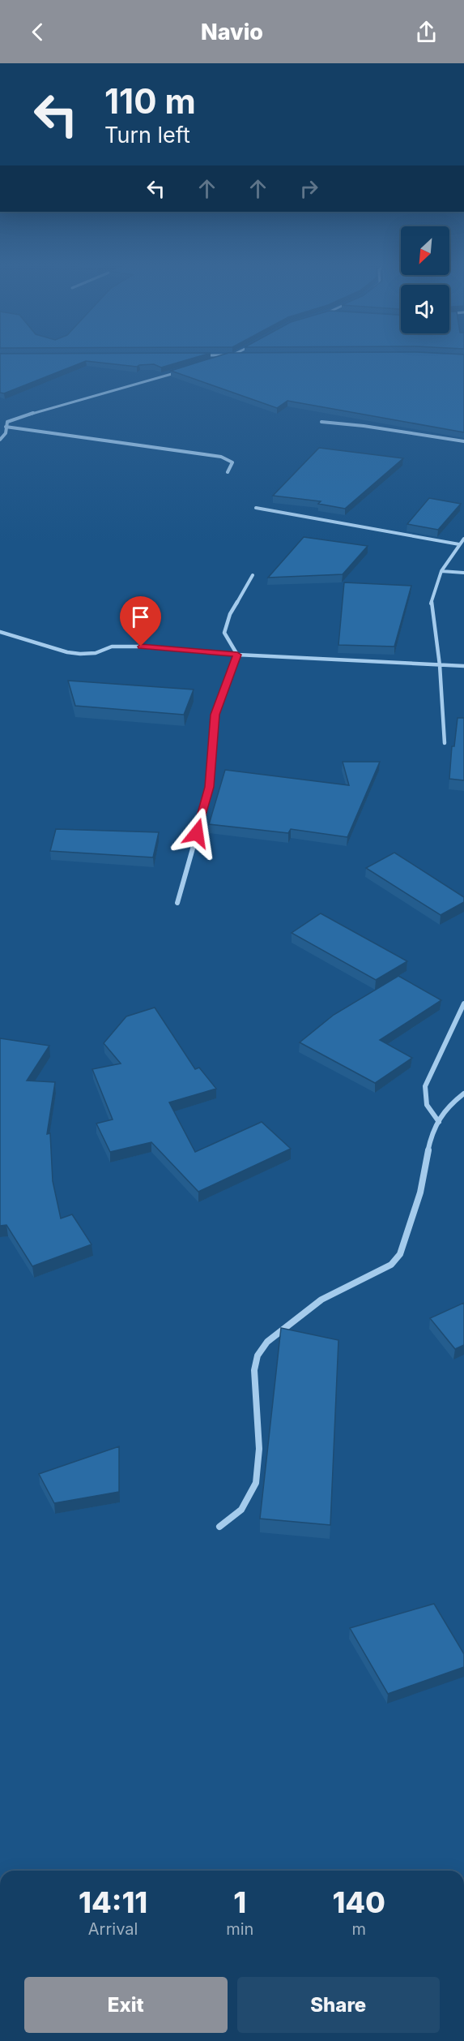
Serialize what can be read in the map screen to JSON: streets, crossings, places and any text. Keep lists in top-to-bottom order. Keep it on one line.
{"north":"bottom left","page":{"header":"Navio","turn":["110 m","Turn left"],"eta":["14:11","Arrival","1","min","140","m"],"buttons":["Exit","Share"]}}
